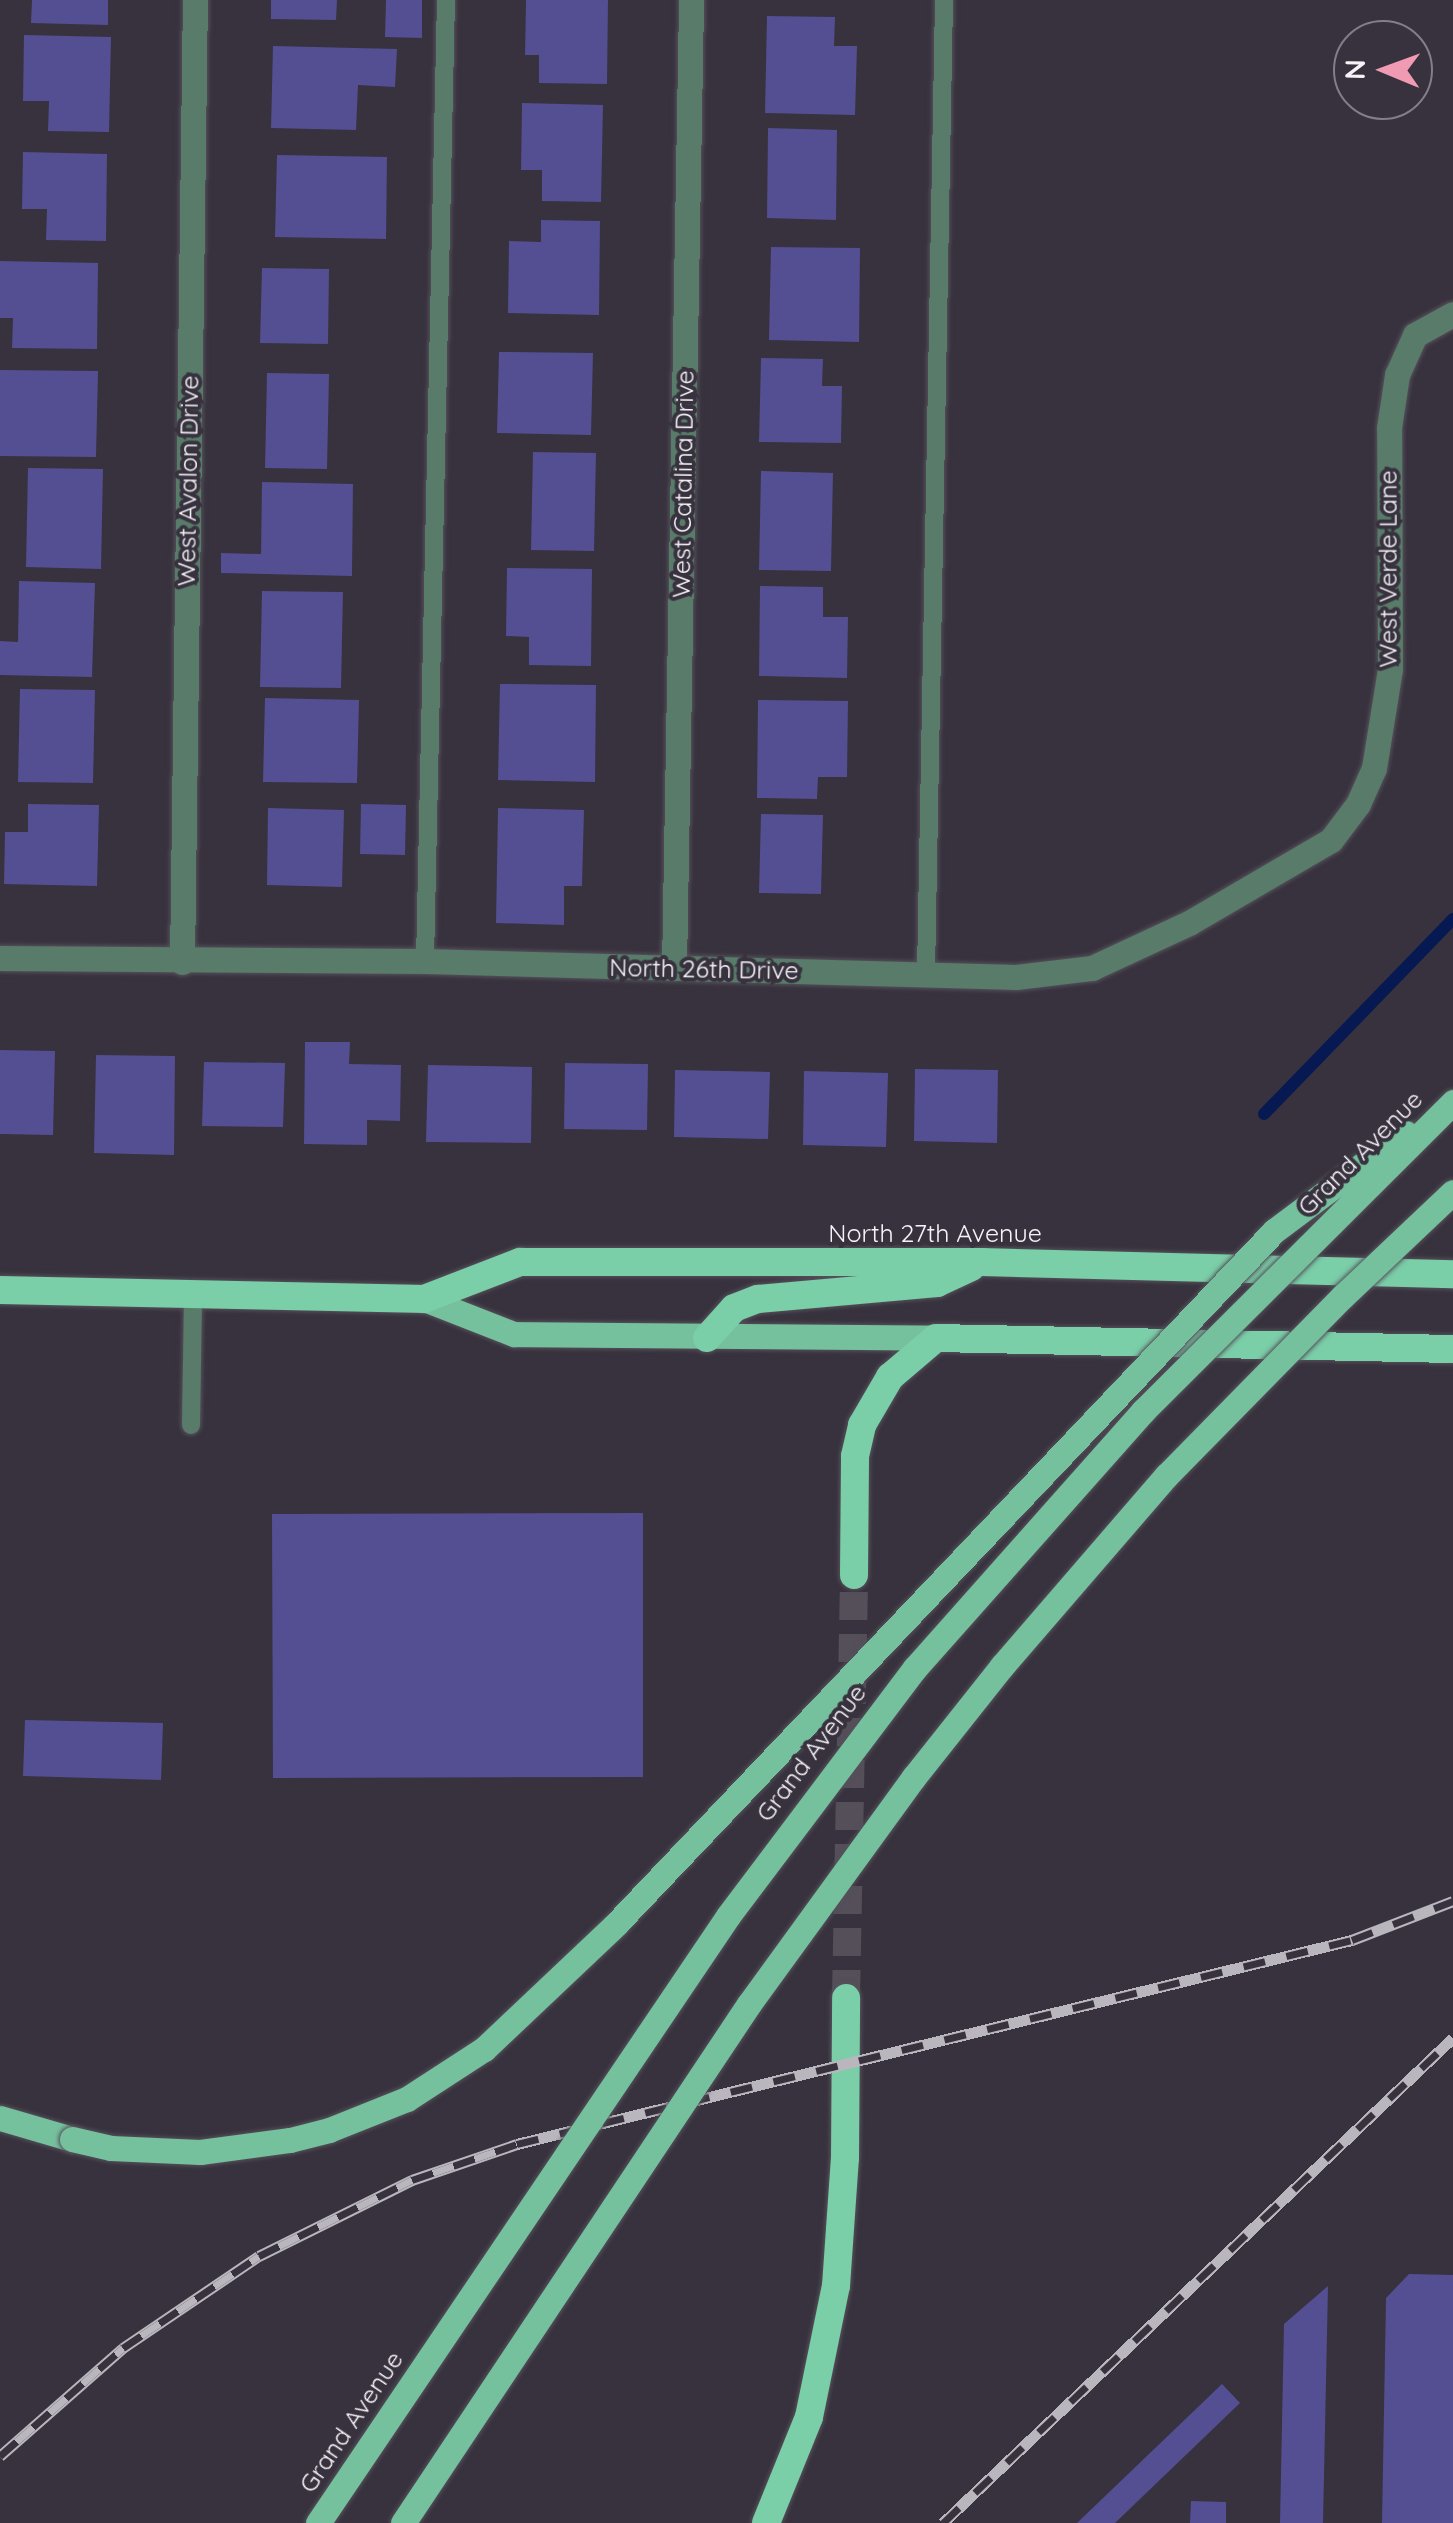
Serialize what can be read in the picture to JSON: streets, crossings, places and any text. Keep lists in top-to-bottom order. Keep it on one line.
{"streets":{"highway":["North 27th Avenue"],"main road":["Grand Avenue"],"street":["West Avalon Drive","West Catalina Drive","West Verde Lane","North 26th Drive"]},"crossings":[["West Avalon Drive","North 26th Drive"],["West Catalina Drive","North 26th Drive"],["West Verde Lane","North 26th Drive"]],"north":"left"}
